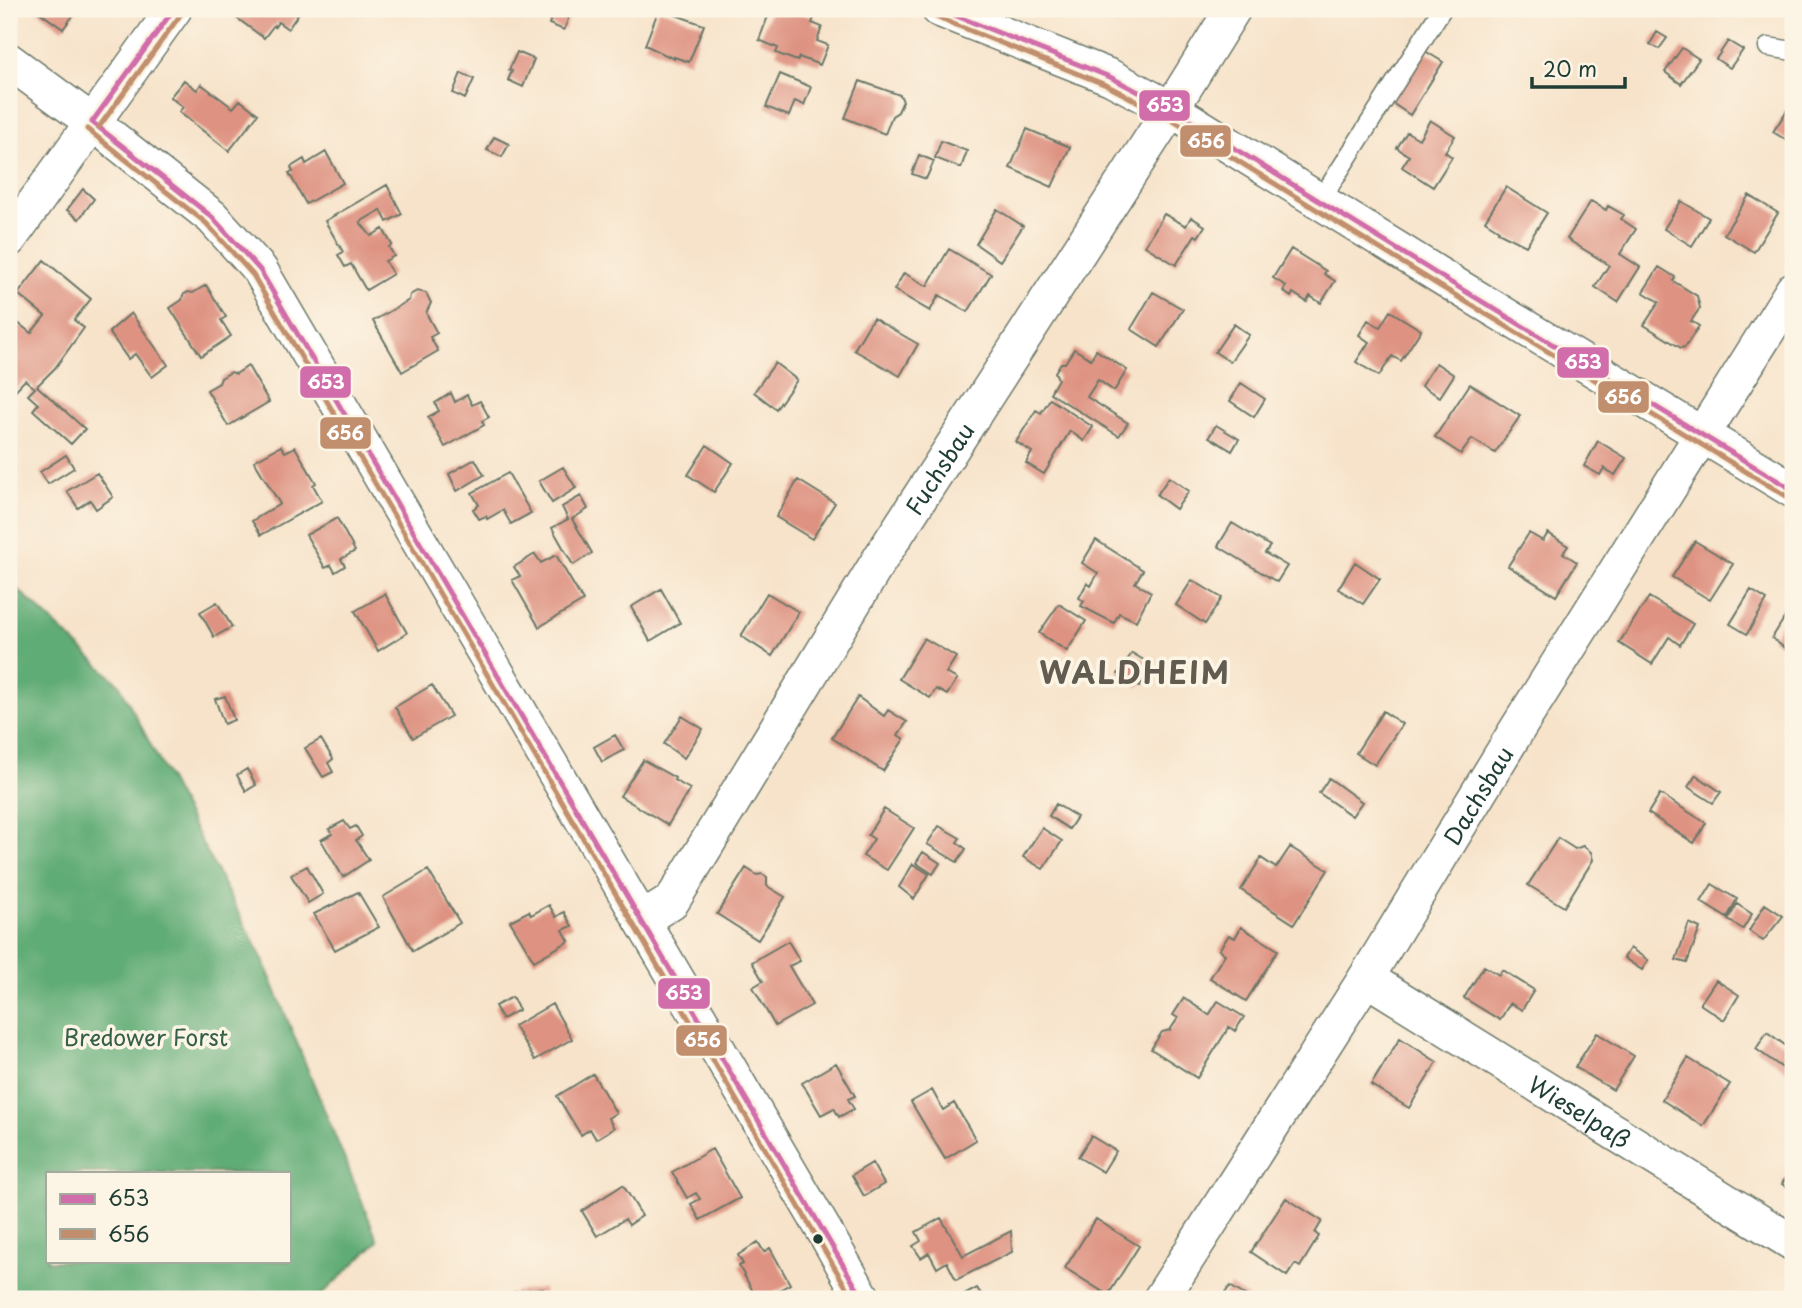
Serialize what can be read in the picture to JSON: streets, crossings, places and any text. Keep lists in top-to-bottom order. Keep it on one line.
{"streets":{"street":["Fuchsbau","Dachsbau","Wieselpaß"]},"crossings":[["Dachsbau","Wieselpaß"]],"districts":["WALDHEIM"],"parks":["Bredower Forst"],"lines":["transit line 653","transit line 656"],"legend":["653","656"],"scale_bar":"20 m"}
